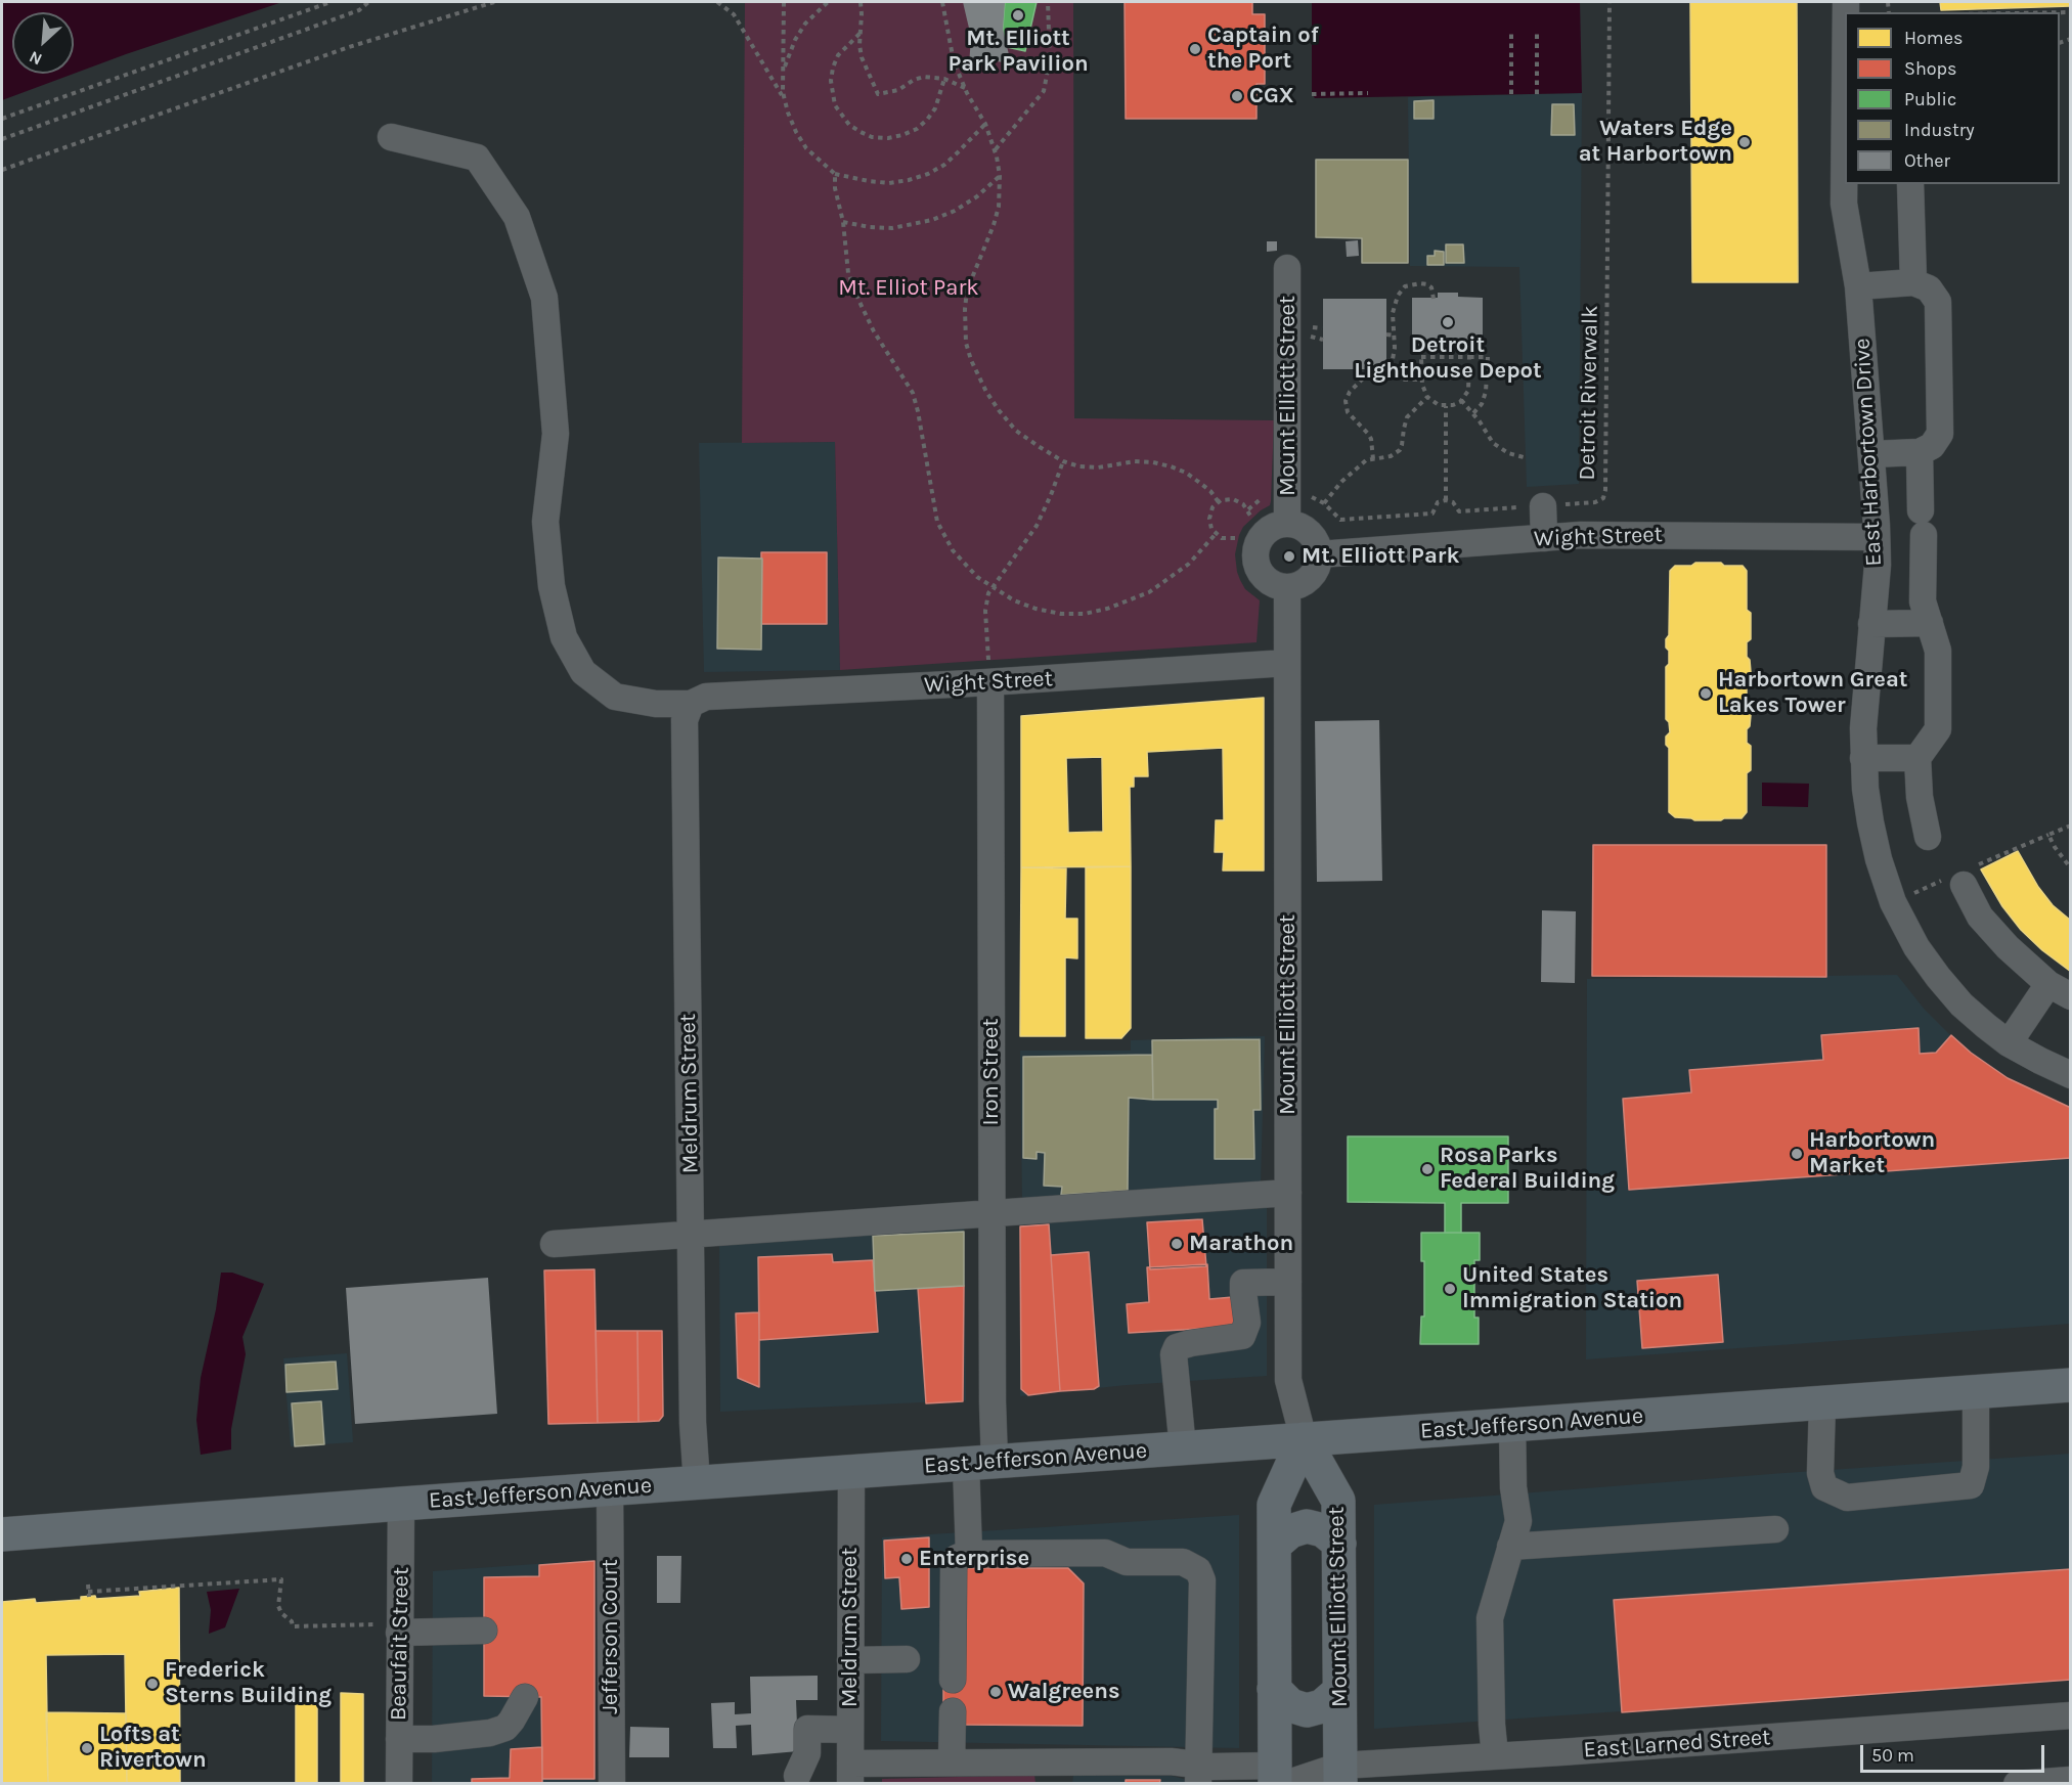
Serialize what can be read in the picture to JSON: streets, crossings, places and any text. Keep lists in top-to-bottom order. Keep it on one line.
{"streets":{"main road":["Mount Elliott Street","East Jefferson Avenue"],"street":["East Harbortown Drive","Wight Street","Iron Street","Meldrum Street","Jefferson Court","Beaufait Street","East Larned Street"],"path":["Detroit Riverwalk"]},"crossings":[["Mount Elliott Street","Wight Street"],["Mount Elliott Street","East Jefferson Avenue"],["Mount Elliott Street","East Larned Street"],["East Harbortown Drive","Wight Street"],["Wight Street","Iron Street"],["Wight Street","Meldrum Street"],["Iron Street","East Jefferson Avenue"],["Meldrum Street","East Jefferson Avenue"],["Meldrum Street","East Larned Street"],["East Jefferson Avenue","Jefferson Court"],["East Jefferson Avenue","Beaufait Street"]],"parks":["Mt. Elliot Park"],"places":["Mt. Elliott Park Pavilion","Captain of the Port","CGX","Waters Edge at Harbortown","Detroit Lighthouse Depot","Mt. Elliott Park","Harbortown Great Lakes Tower","Harbortown Market","Rosa Parks Federal Building","Marathon","United States Immigration Station","Enterprise","Frederick Sterns Building","Walgreens","Lofts at Rivertown"],"legend":["Homes","Shops","Public","Industry","Other"],"scale_bar":"50 m","north":"bottom left"}
